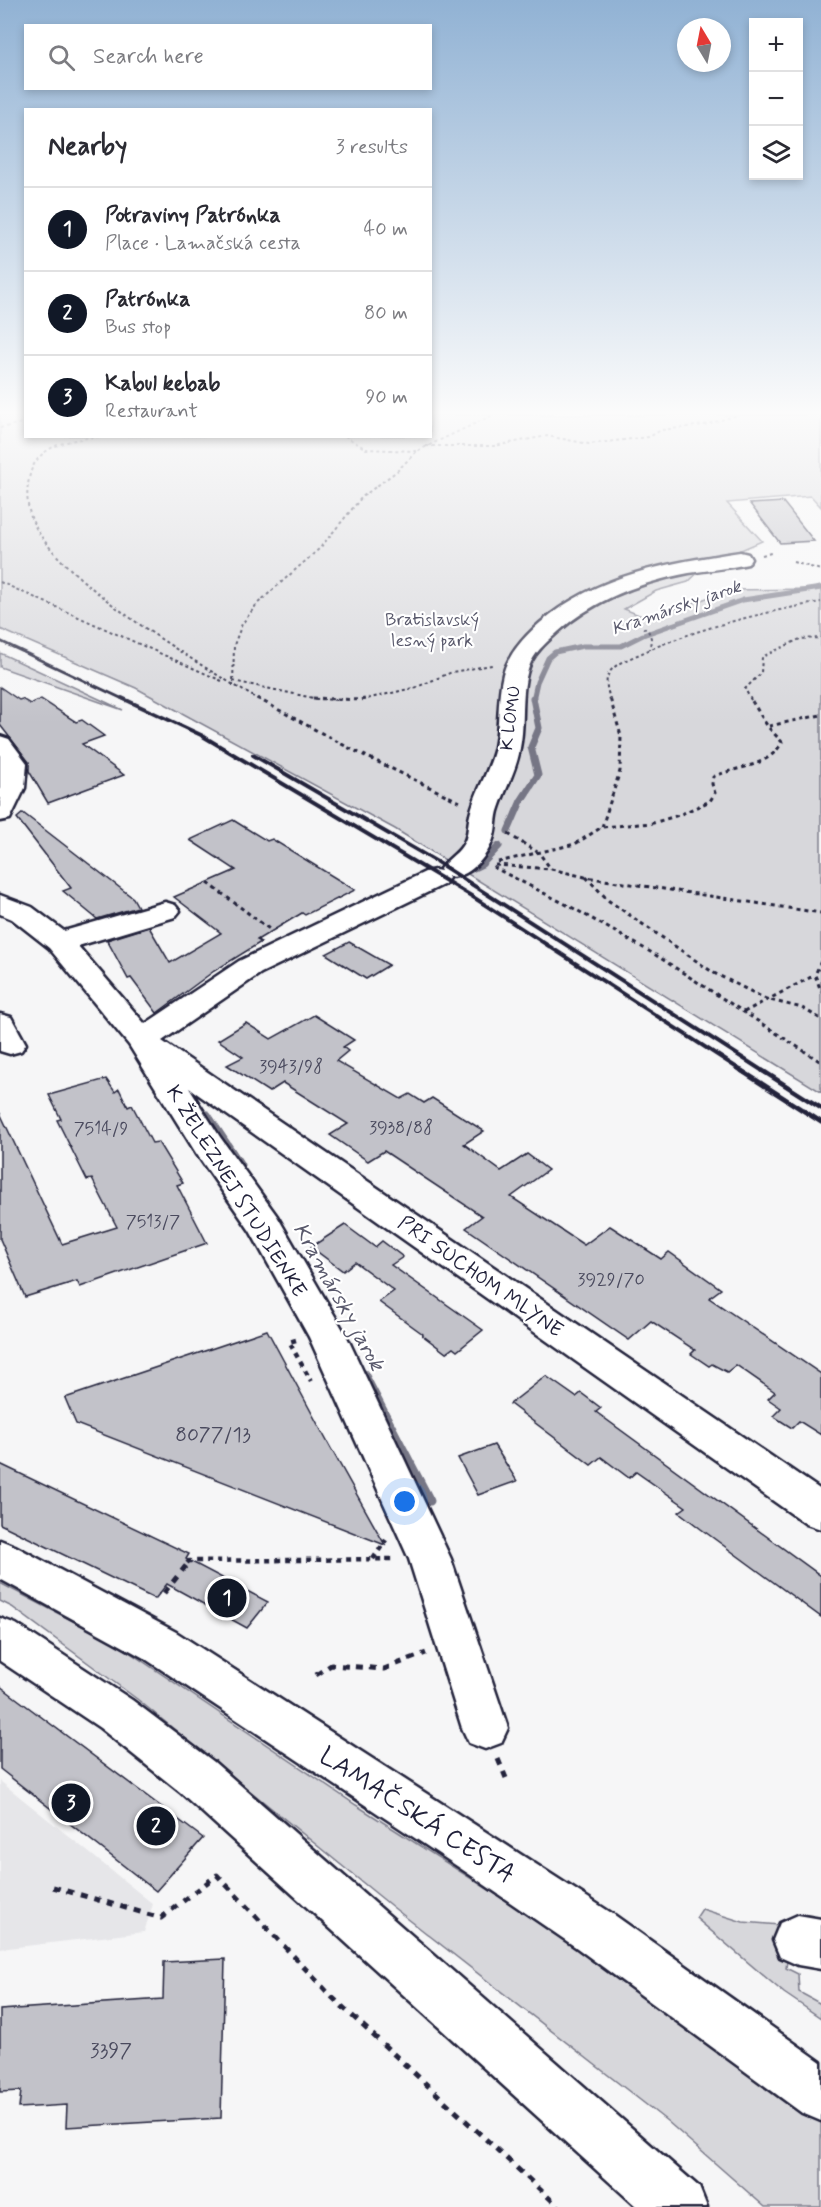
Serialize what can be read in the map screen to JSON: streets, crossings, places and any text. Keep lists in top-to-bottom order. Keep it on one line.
{"streets":{"street":["K LOMU","K ŽELEZNEJ STUDIENKE","PRI SUCHOM MLYNE","LAMAČSKÁ CESTA"]},"crossings":[["K LOMU","K ŽELEZNEJ STUDIENKE"],["K LOMU","PRI SUCHOM MLYNE"],["K ŽELEZNEJ STUDIENKE","PRI SUCHOM MLYNE"]],"water":["Kramársky jarok"],"parks":["Bratislavský lesný park"],"house_numbers":["3943/98","3938/88","7514/9","7513/7","3929/70","8077/13","3397"],"north":"top","page":{"map_buttons":["+","−"],"search":"Search here","heading":["Nearby","3 results"],"list":[{"mark":"1","name":"Potraviny Patrónka","note":"Place · Lamačská cesta","value":"40 m"},{"mark":"2","name":"Patrónka","note":"Bus stop","value":"80 m"},{"mark":"3","name":"Kabul kebab","note":"Restaurant","value":"90 m"}],"pins":["1","3","2"]}}
